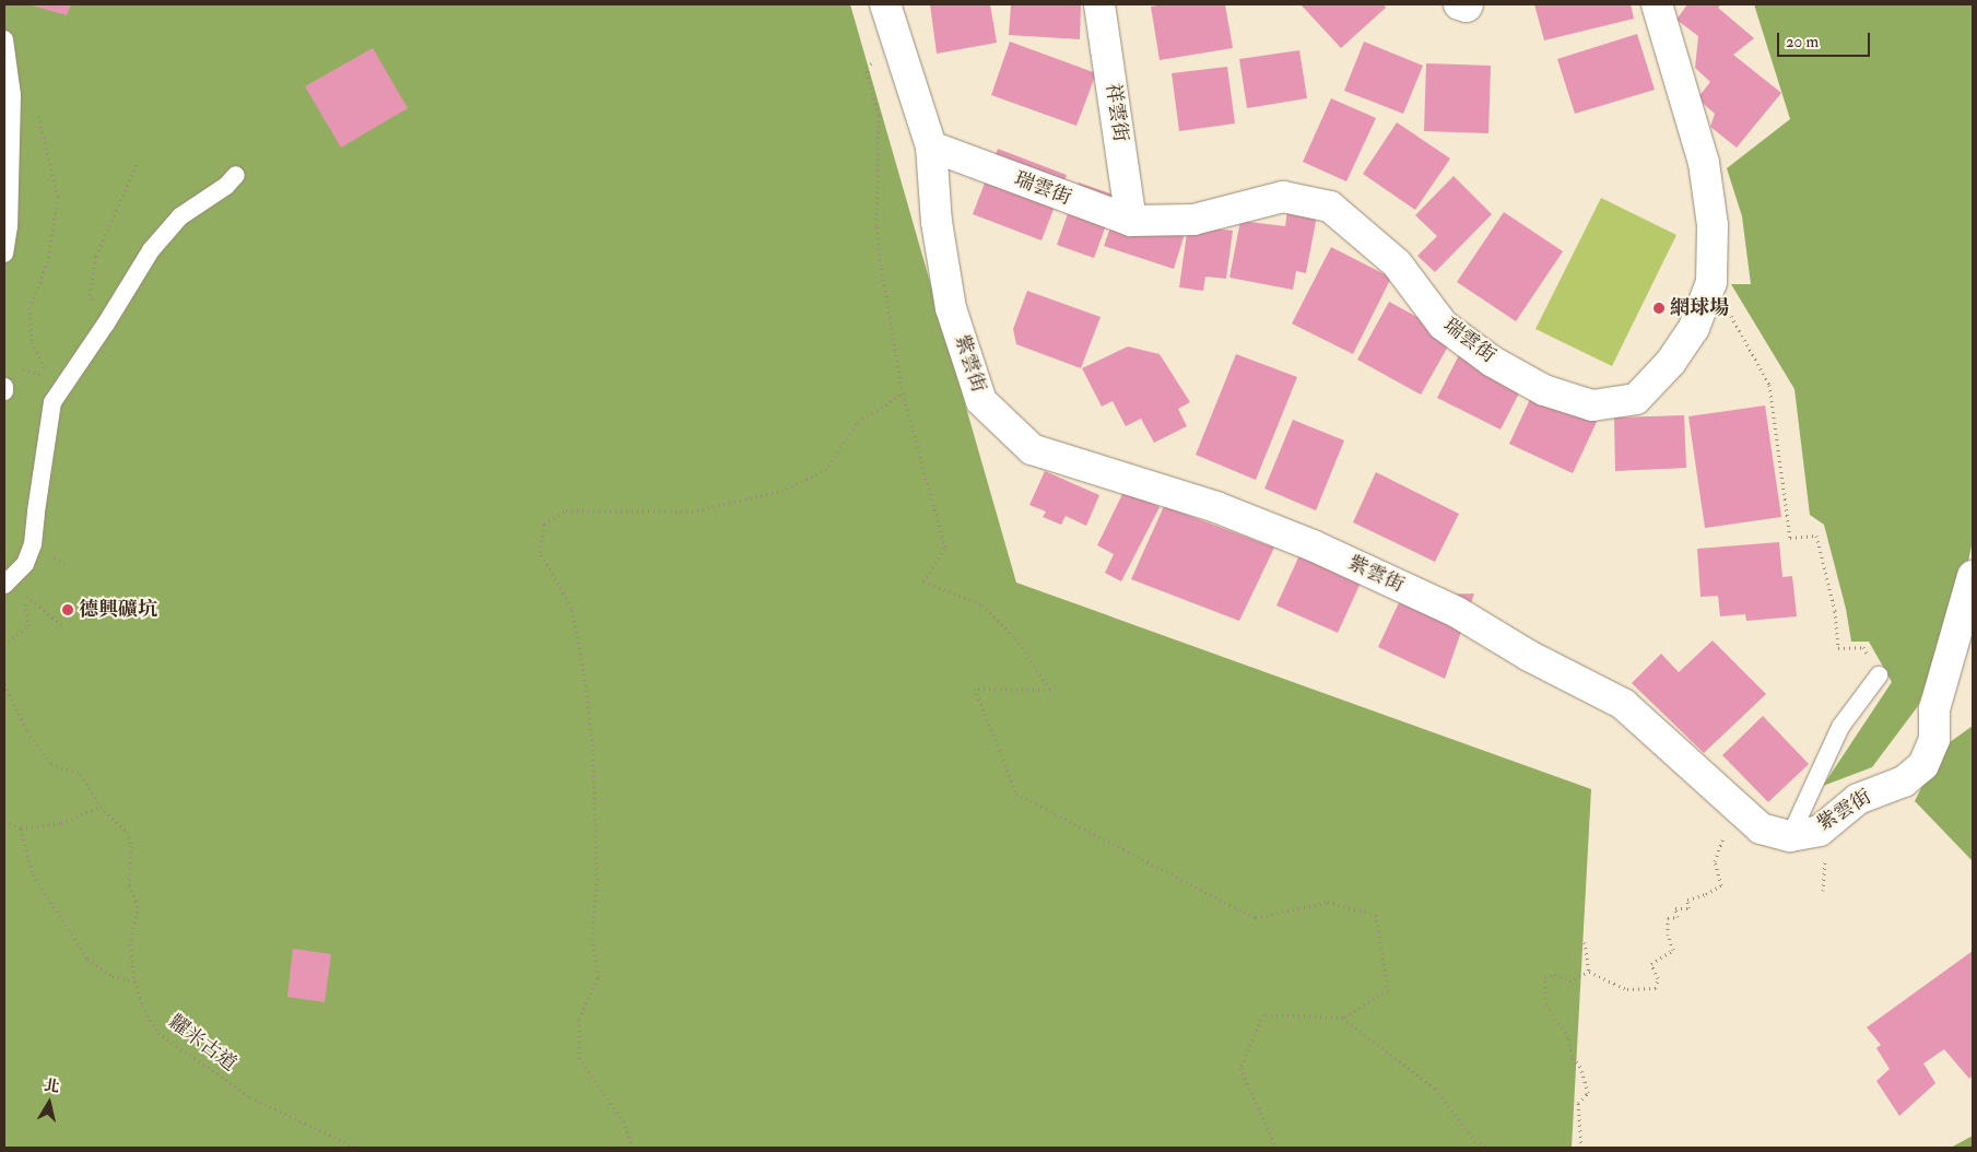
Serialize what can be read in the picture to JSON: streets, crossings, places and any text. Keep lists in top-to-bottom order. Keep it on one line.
{"streets":{"street":["祥雲街","瑞雲街","紫雲街"],"path":["糶米古道"]},"crossings":[["祥雲街","瑞雲街"],["瑞雲街","紫雲街"]],"places":["網球場","德興礦坑"],"scale_bar":"20 m","north":"top"}
